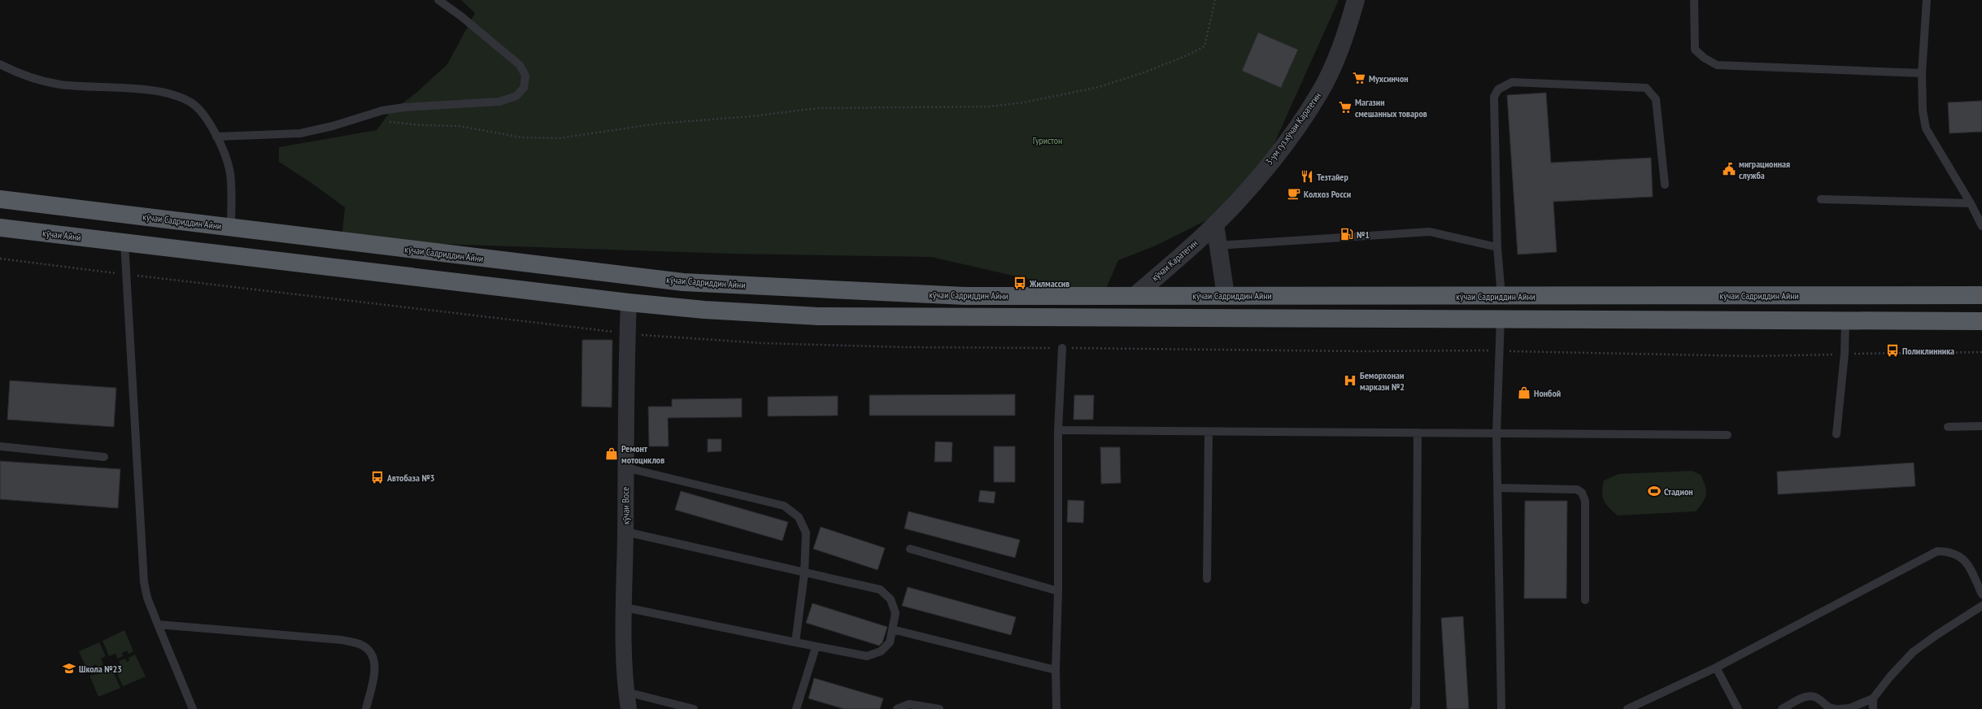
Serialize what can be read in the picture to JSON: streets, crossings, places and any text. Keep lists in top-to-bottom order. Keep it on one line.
{"streets":{"highway":["кӯчаи Садриддин Айни","кӯчаи Айнӣ"],"street":["3-ум гуз.кӯчаи Каратегин","кӯчаи Каратегин","кӯчаи Восе"]},"crossings":[["3-ум гуз.кӯчаи Каратегин","кӯчаи Каратегин"],["кӯчаи Садриддин Айни","кӯчаи Каратегин"]],"parks":["Гуристон"],"places":{"supermarket":["Мухсинчон","Магазин смешанных товаров"],"public building":["миграционная служба"],"restaurant":["Тезтайер"],"cafe":["Колхоз Росси"],"fuel station":["№1"],"bus stop":["Жилмассив","Поликлинника","Автобаза №3"],"hospital":["Беморхонаи маркази №2"],"shop":["Нонбой","Ремонт мотоциклов"],"sports":["Стадион"],"school or university":["Школа №23"]}}
